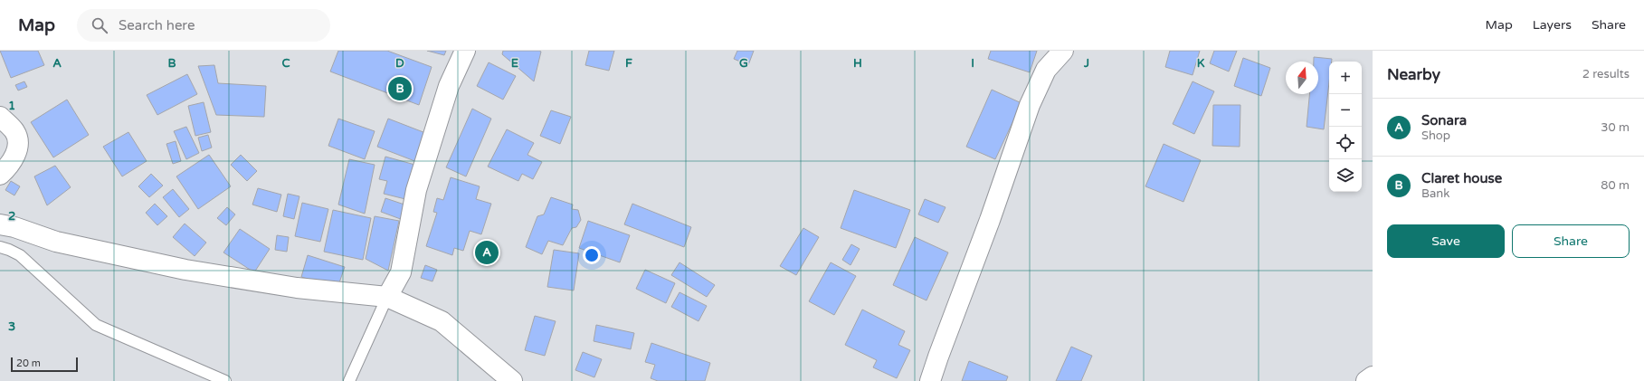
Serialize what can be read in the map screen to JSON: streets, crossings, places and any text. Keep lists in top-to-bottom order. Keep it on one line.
{"scale_bar":"20 m","north":"top","page":{"header":"Map","search":"Search here","nav":["Map","Layers","Share"],"heading":["Nearby","2 results"],"map_buttons":["+","−"],"pins":["B","A"],"list":[{"mark":"A","name":"Sonara","note":"Shop","value":"30 m"},{"mark":"B","name":"Claret house","note":"Bank","value":"80 m"}],"buttons":["Save","Share"],"scale":"20 m"},"grid":{"columns":["A","B","C","D","E","F","G","H","I","J","K"],"rows":["1","2","3"]}}
